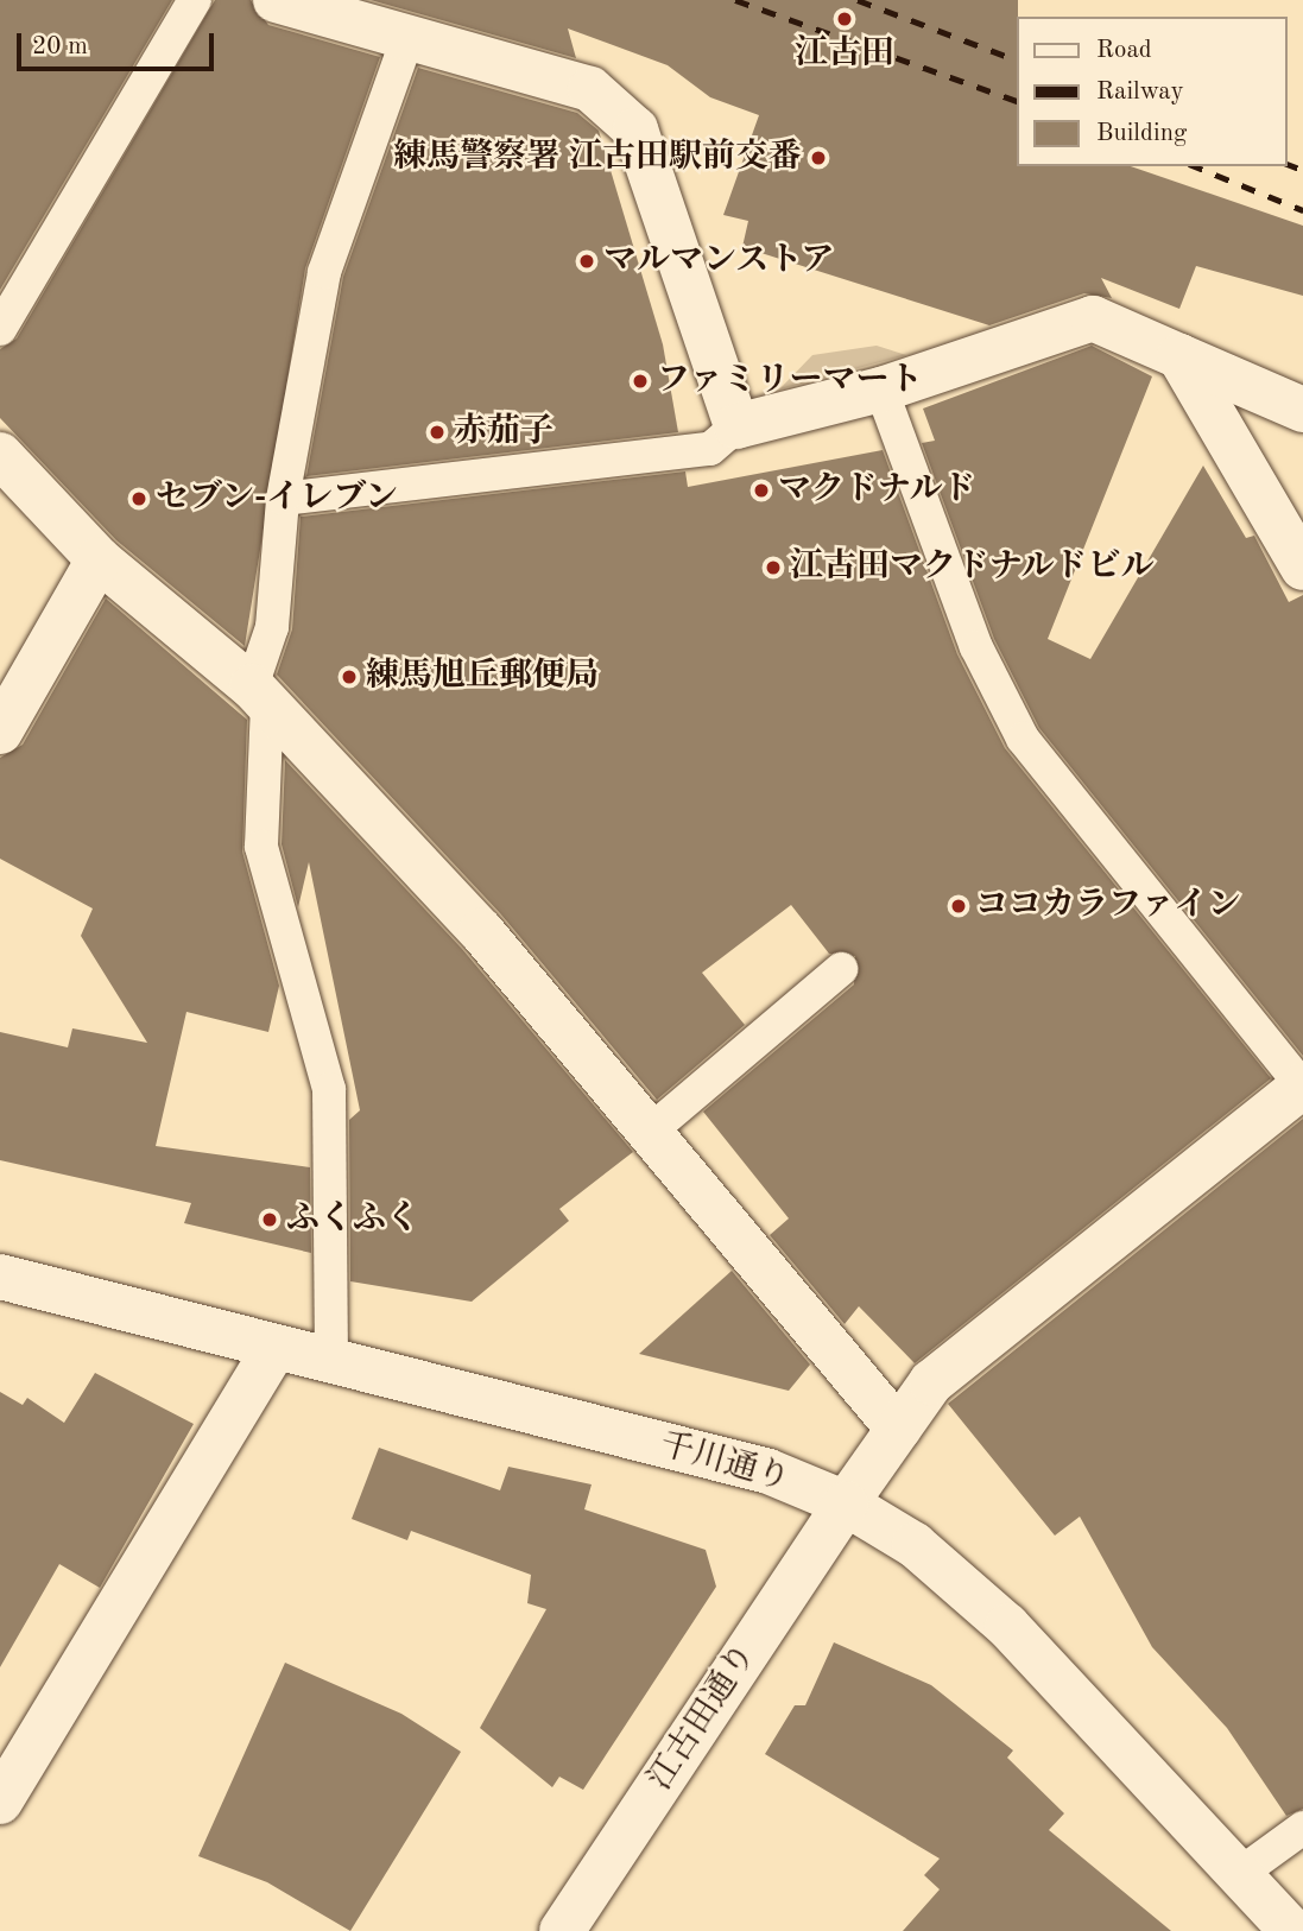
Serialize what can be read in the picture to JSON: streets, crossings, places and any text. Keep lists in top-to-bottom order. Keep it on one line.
{"streets":{"street":["千川通り","江古田通り"]},"crossings":[["千川通り","江古田通り"]],"places":["江古田","練馬警察署 江古田駅前交番","マルマンストア","ファミリーマート","赤茄子","マクドナルド","セブン-イレブン","江古田マクドナルドビル","練馬旭丘郵便局","ココカラファイン","ふくふく"],"legend":["Road","Railway","Building"],"scale_bar":"20 m"}
